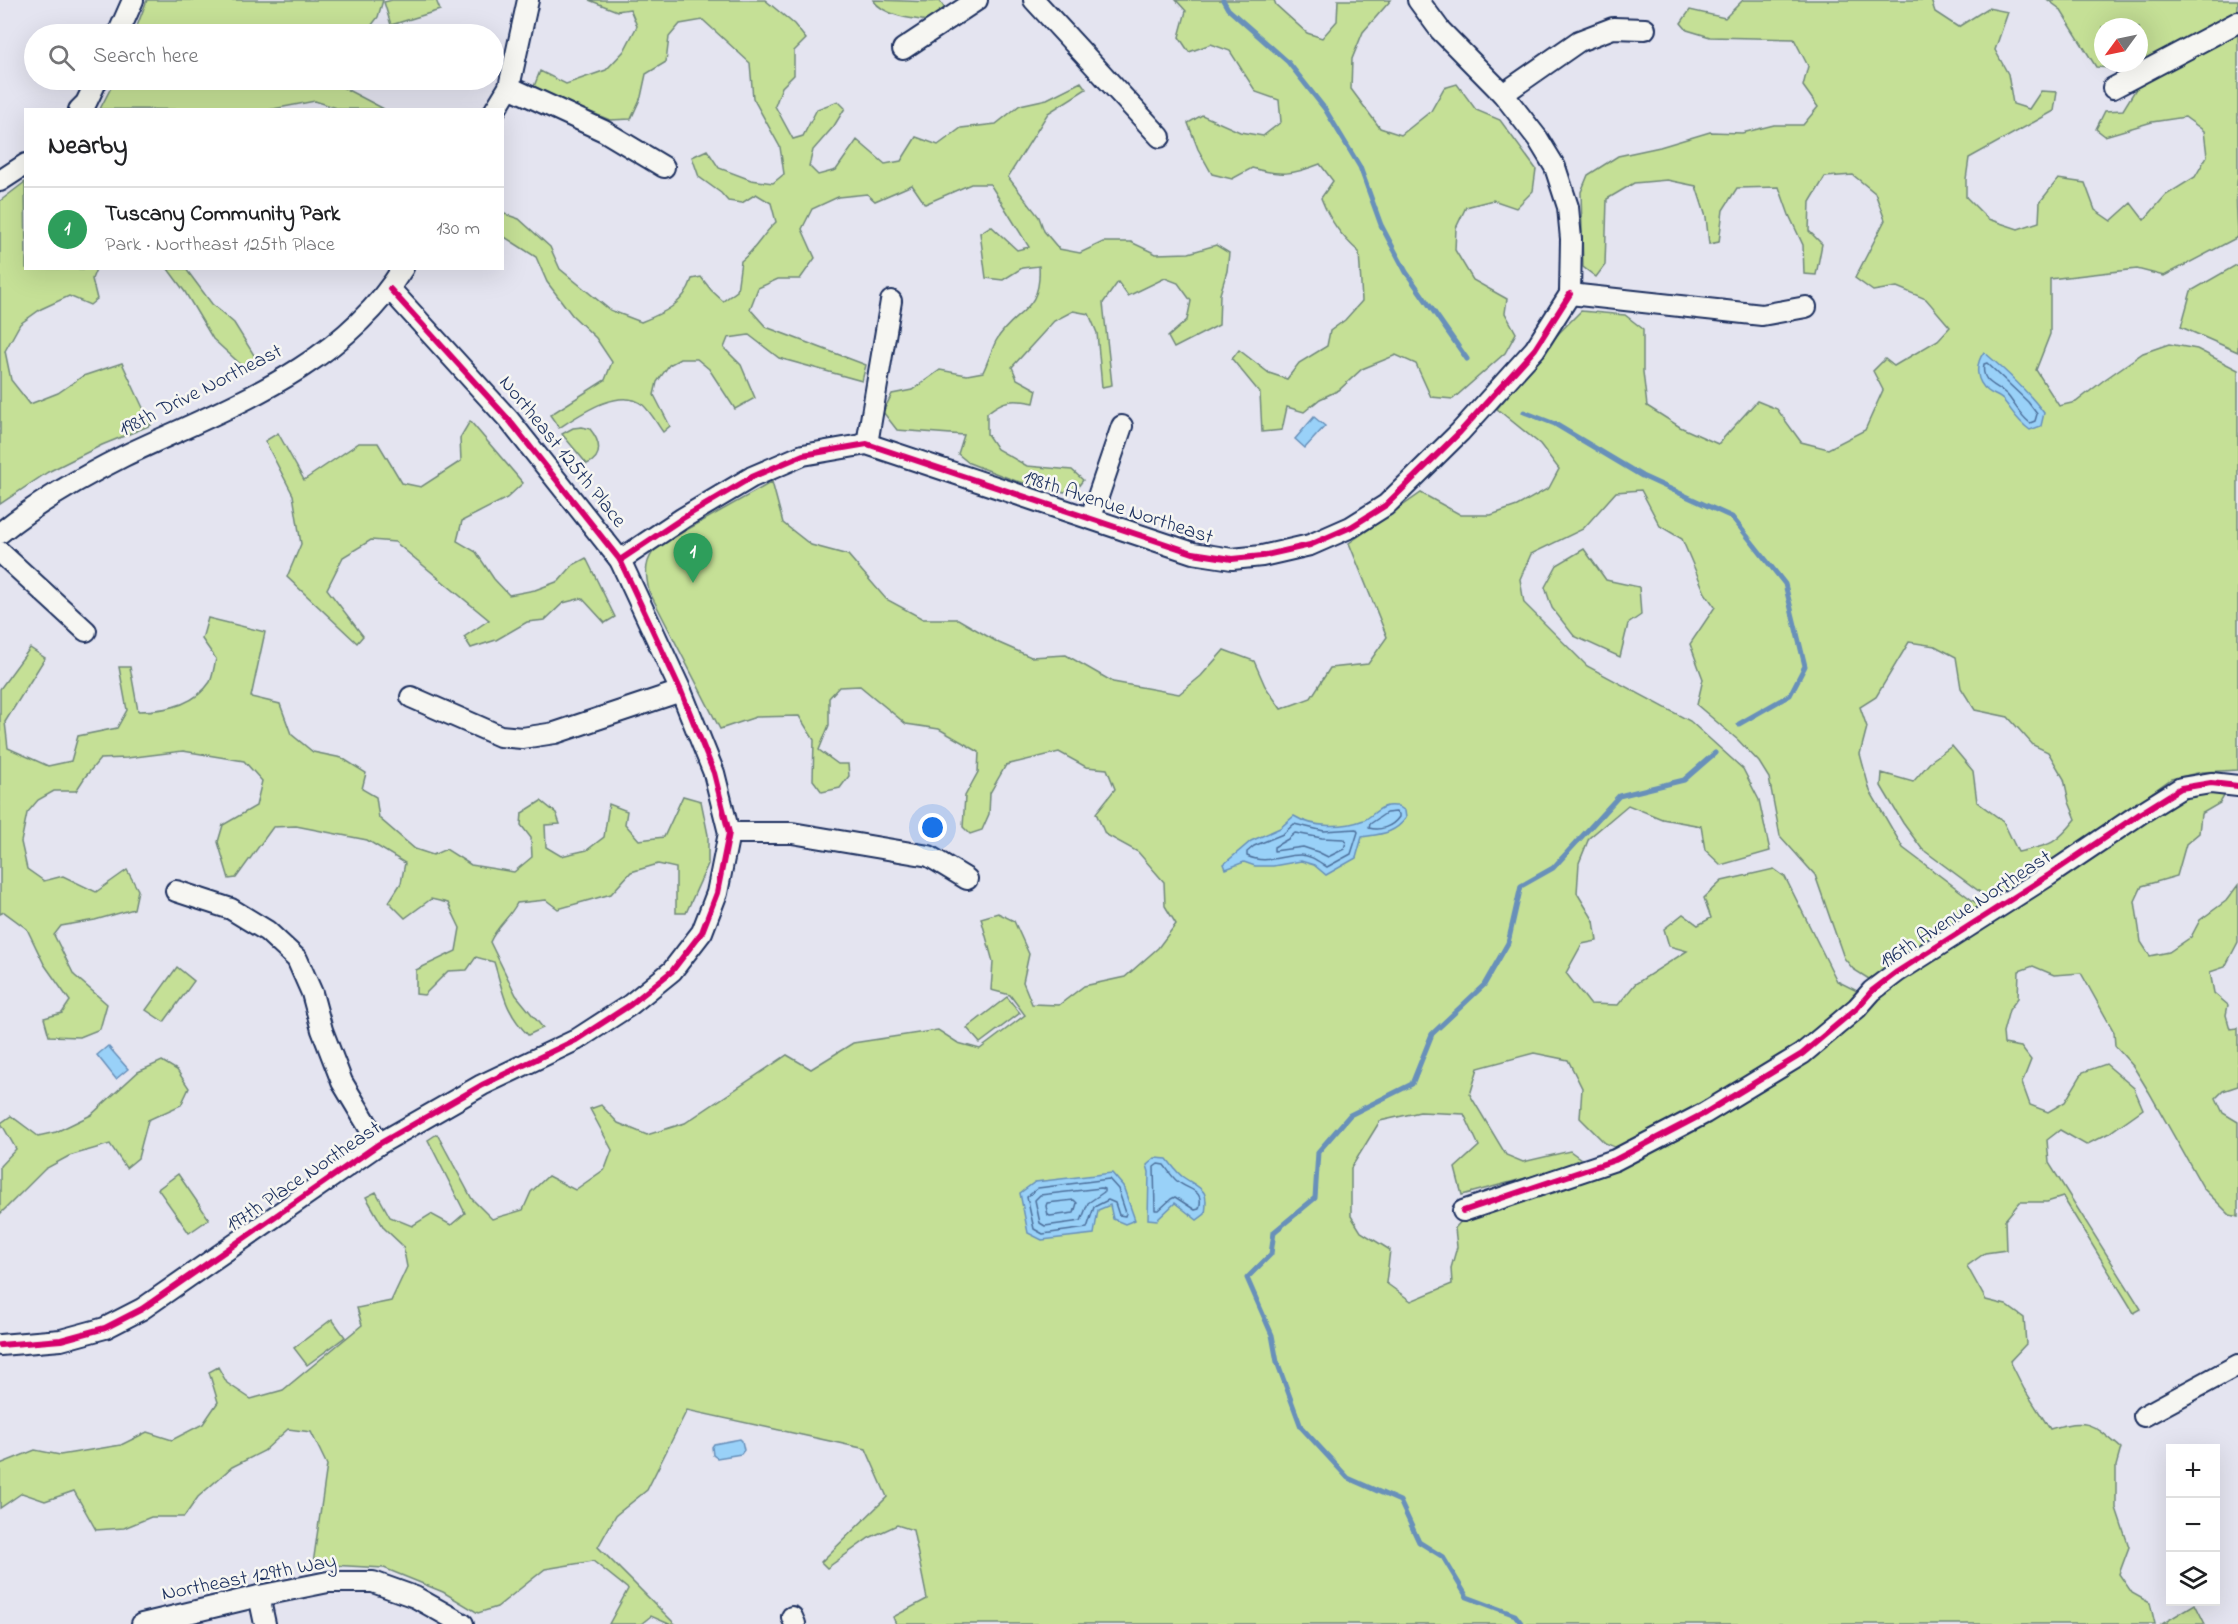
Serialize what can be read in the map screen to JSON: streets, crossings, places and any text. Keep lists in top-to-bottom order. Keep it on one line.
{"streets":{"street":["198th Drive Northeast","Northeast 125th Place","198th Avenue Northeast","196th Avenue Northeast","197th Place Northeast","Northeast 129th Way"]},"crossings":[["198th Drive Northeast","Northeast 125th Place"],["Northeast 125th Place","198th Avenue Northeast"],["Northeast 125th Place","197th Place Northeast"]],"north":"bottom left","page":{"search":"Search here","heading":"Nearby","list":[{"mark":"1","name":"Tuscany Community Park","note":"Park · Northeast 125th Place","value":"130 m"}],"pins":"1","map_buttons":["+","−"]}}
